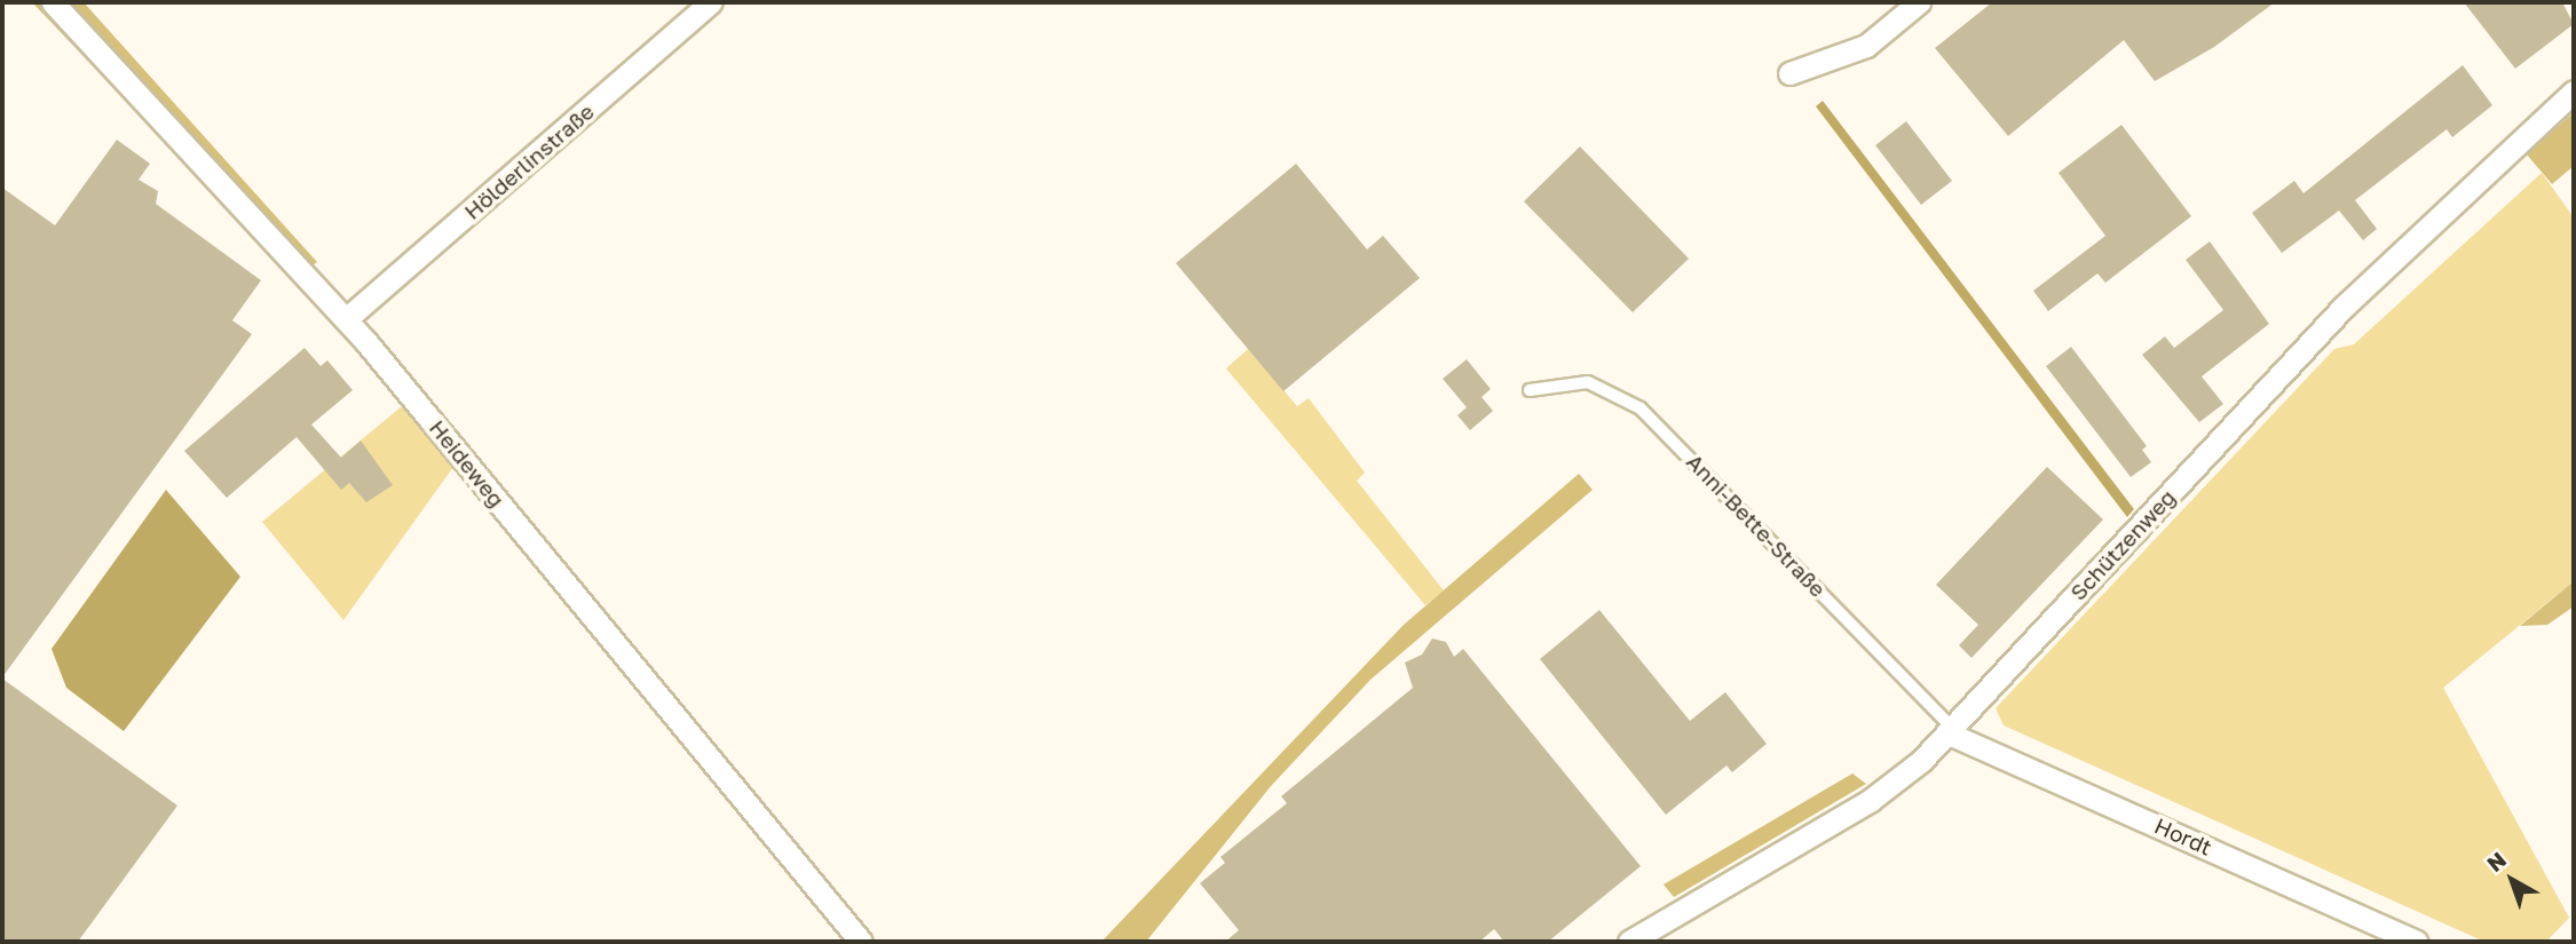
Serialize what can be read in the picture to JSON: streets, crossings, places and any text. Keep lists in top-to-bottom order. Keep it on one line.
{"streets":{"street":["Hölderlinstraße","Heideweg","Schützenweg","Hordt"],"lane":["Anni-Bette-Straße"]},"crossings":[["Hölderlinstraße","Heideweg"],["Anni-Bette-Straße","Schützenweg"],["Anni-Bette-Straße","Hordt"],["Schützenweg","Hordt"]],"north":"top left"}
